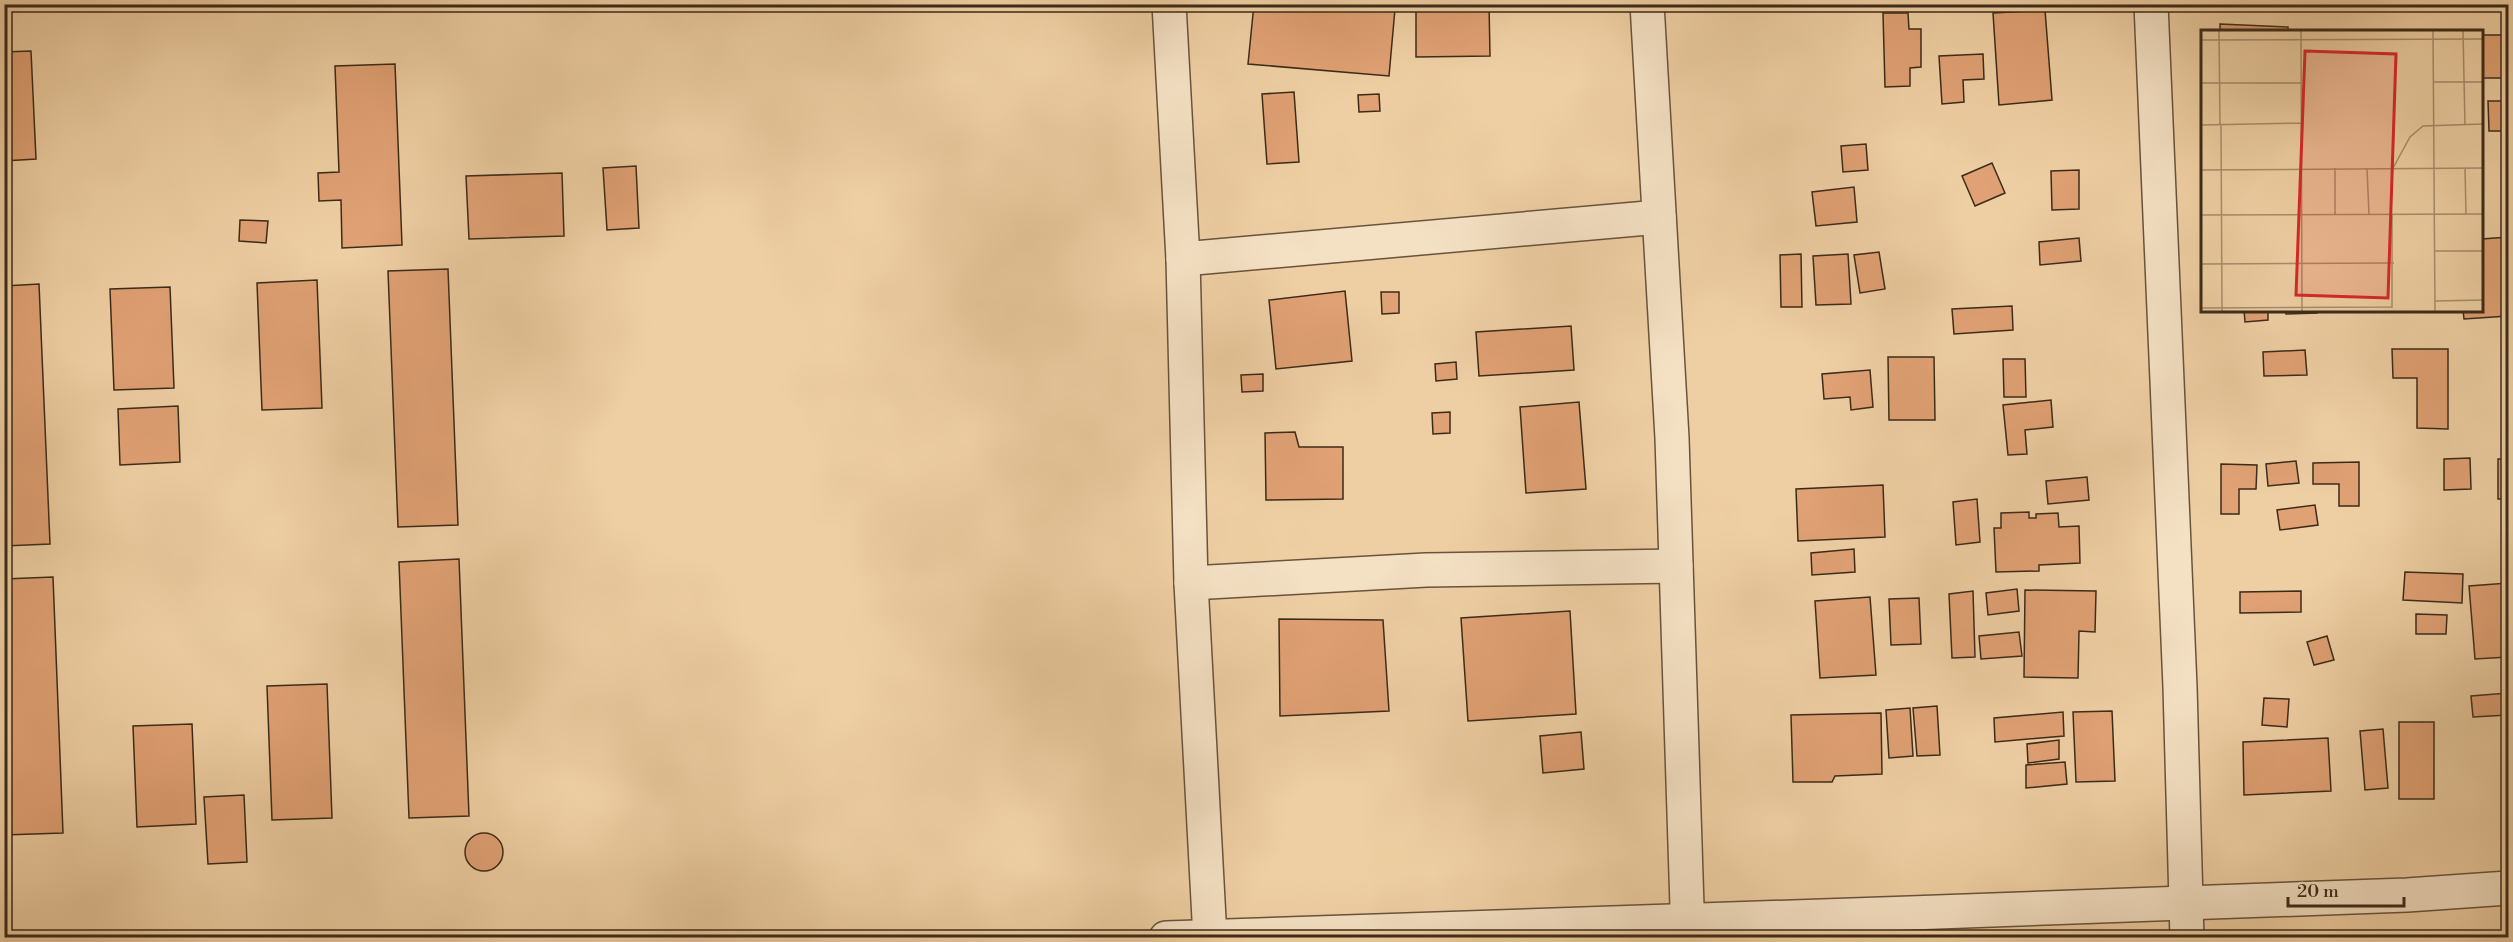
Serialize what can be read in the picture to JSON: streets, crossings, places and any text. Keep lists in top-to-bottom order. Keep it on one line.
{"scale_bar":"20 m"}
